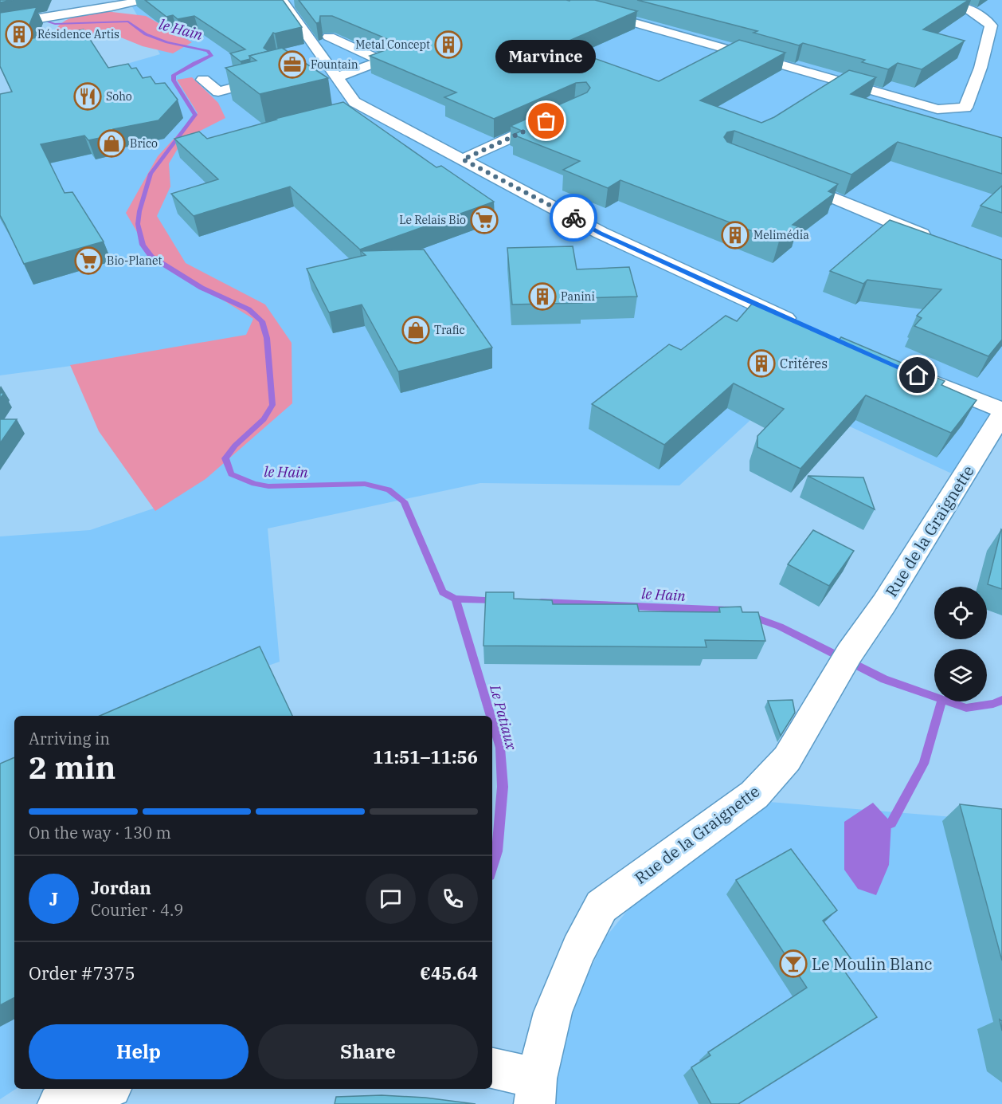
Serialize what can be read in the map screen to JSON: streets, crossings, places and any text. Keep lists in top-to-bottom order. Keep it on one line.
{"streets":{"street":["Rue de la Graignette"]},"water":["le Hain","Le Patiaux"],"places":{"building":["Résidence Artis","Metal Concept","Melimédia","Panini","Critéres"],"office":["Fountain"],"restaurant":["Soho"],"other":["Marvince"],"shop":["Brico","Trafic"],"supermarket":["Le Relais Bio","Bio-Planet"],"bar":["Le Moulin Blanc"]},"page":{"bubble":"Marvince","heading":["2 min","Arriving in","11:51–11:56"],"panel":["Jordan","Courier · 4.9","Order #7375","€45.64"],"bar":"On the way · 130 m","round":"J","buttons":["Help","Share"]}}
